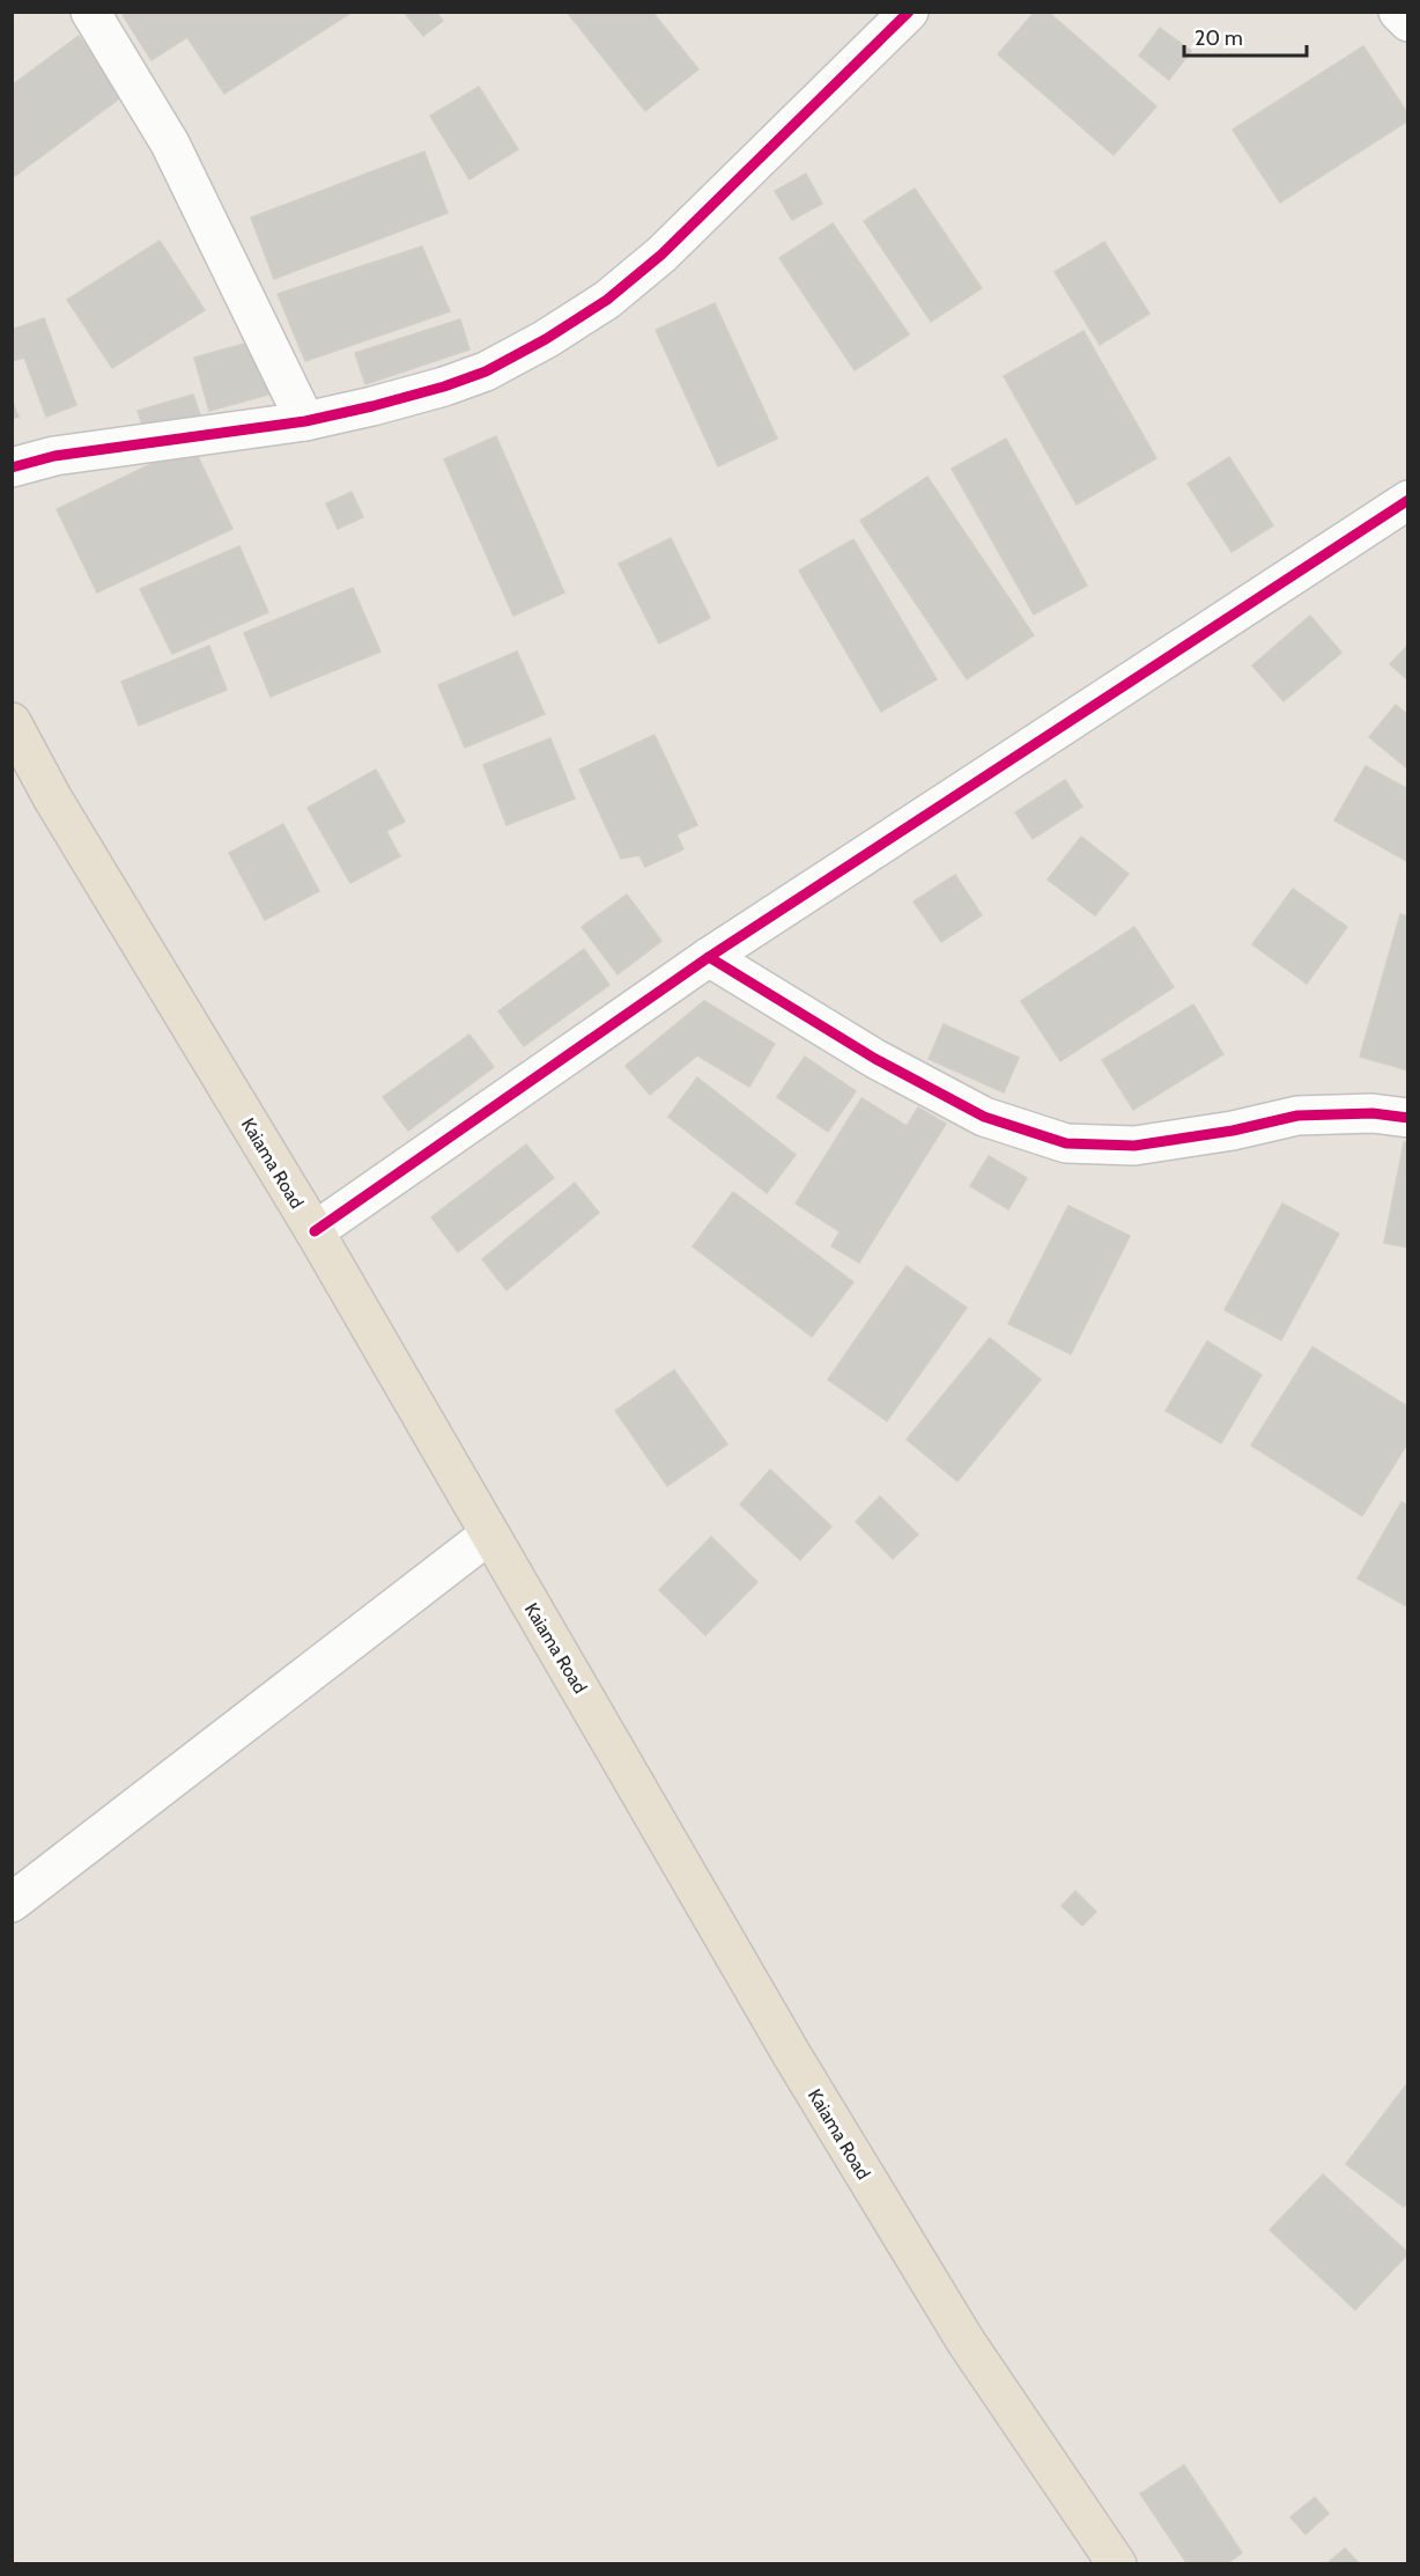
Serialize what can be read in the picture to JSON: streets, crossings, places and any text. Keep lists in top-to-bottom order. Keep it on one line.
{"streets":{"highway":["Kaiama Road"]},"scale_bar":"20 m"}
